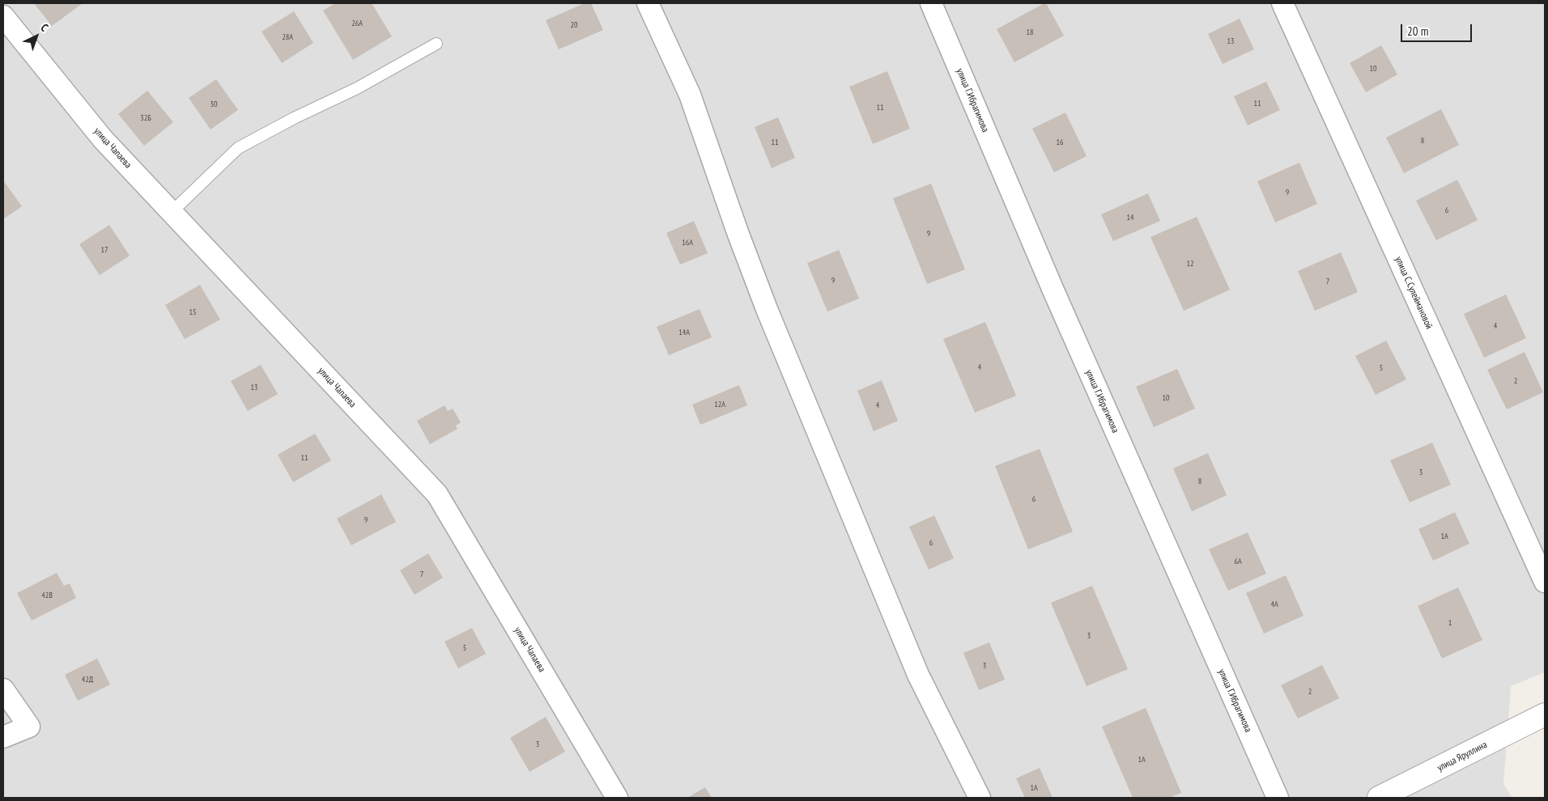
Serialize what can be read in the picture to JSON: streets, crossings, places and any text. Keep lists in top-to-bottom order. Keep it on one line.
{"streets":{"street":["улица Г.Ибрагимова","улица Чапаева","улица С.Сулеймановой","улица Яруллина"]},"house_numbers":["26А","20","18","28А","13","10","11","30","11","32Б","8","11","16","9","6","14","9","16А","17","12","9","7","15","4","14А","4","5","2","13","10","12А","4","11","3","8","6","9","1А","6","6А","7","42В","4А","1","3","5","3","42Д","2","3","1А","1А"],"scale_bar":"20 m","north":"top right"}
